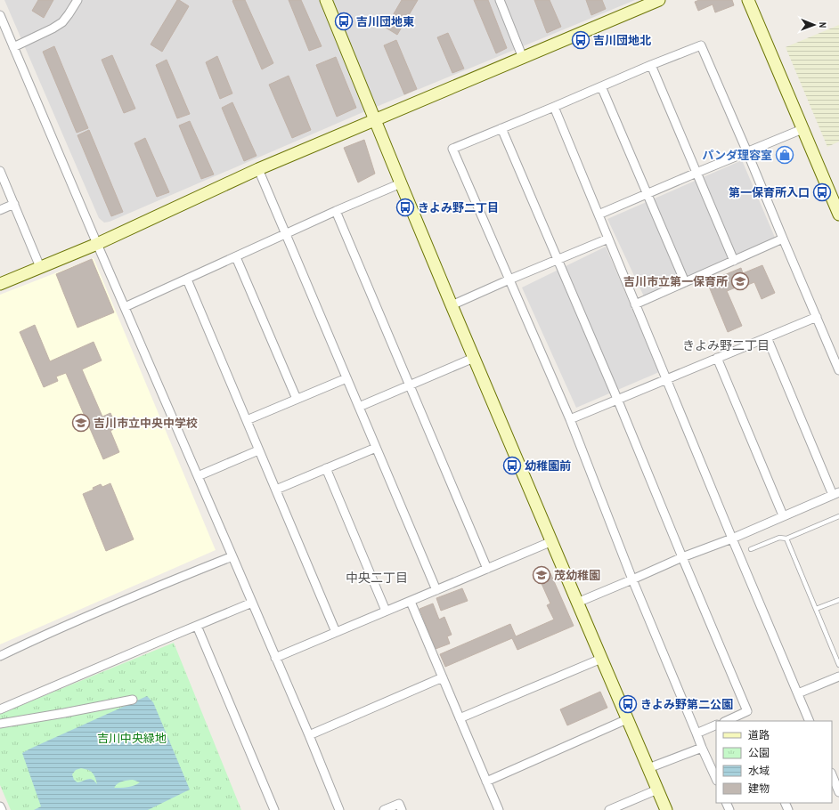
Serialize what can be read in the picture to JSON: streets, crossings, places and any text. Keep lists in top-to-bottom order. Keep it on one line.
{"districts":["きよみ野二丁目","中央二丁目"],"parks":["吉川中央緑地"],"places":{"bus stop":["吉川団地東","吉川団地北","第一保育所入口","きよみ野二丁目","幼稚園前","きよみ野第二公園"],"shop":["パンダ理容室"],"school or university":["吉川市立第一保育所","吉川市立中央中学校","茂幼稚園"]},"legend":["道路","公園","水域","建物"],"north":"right"}
